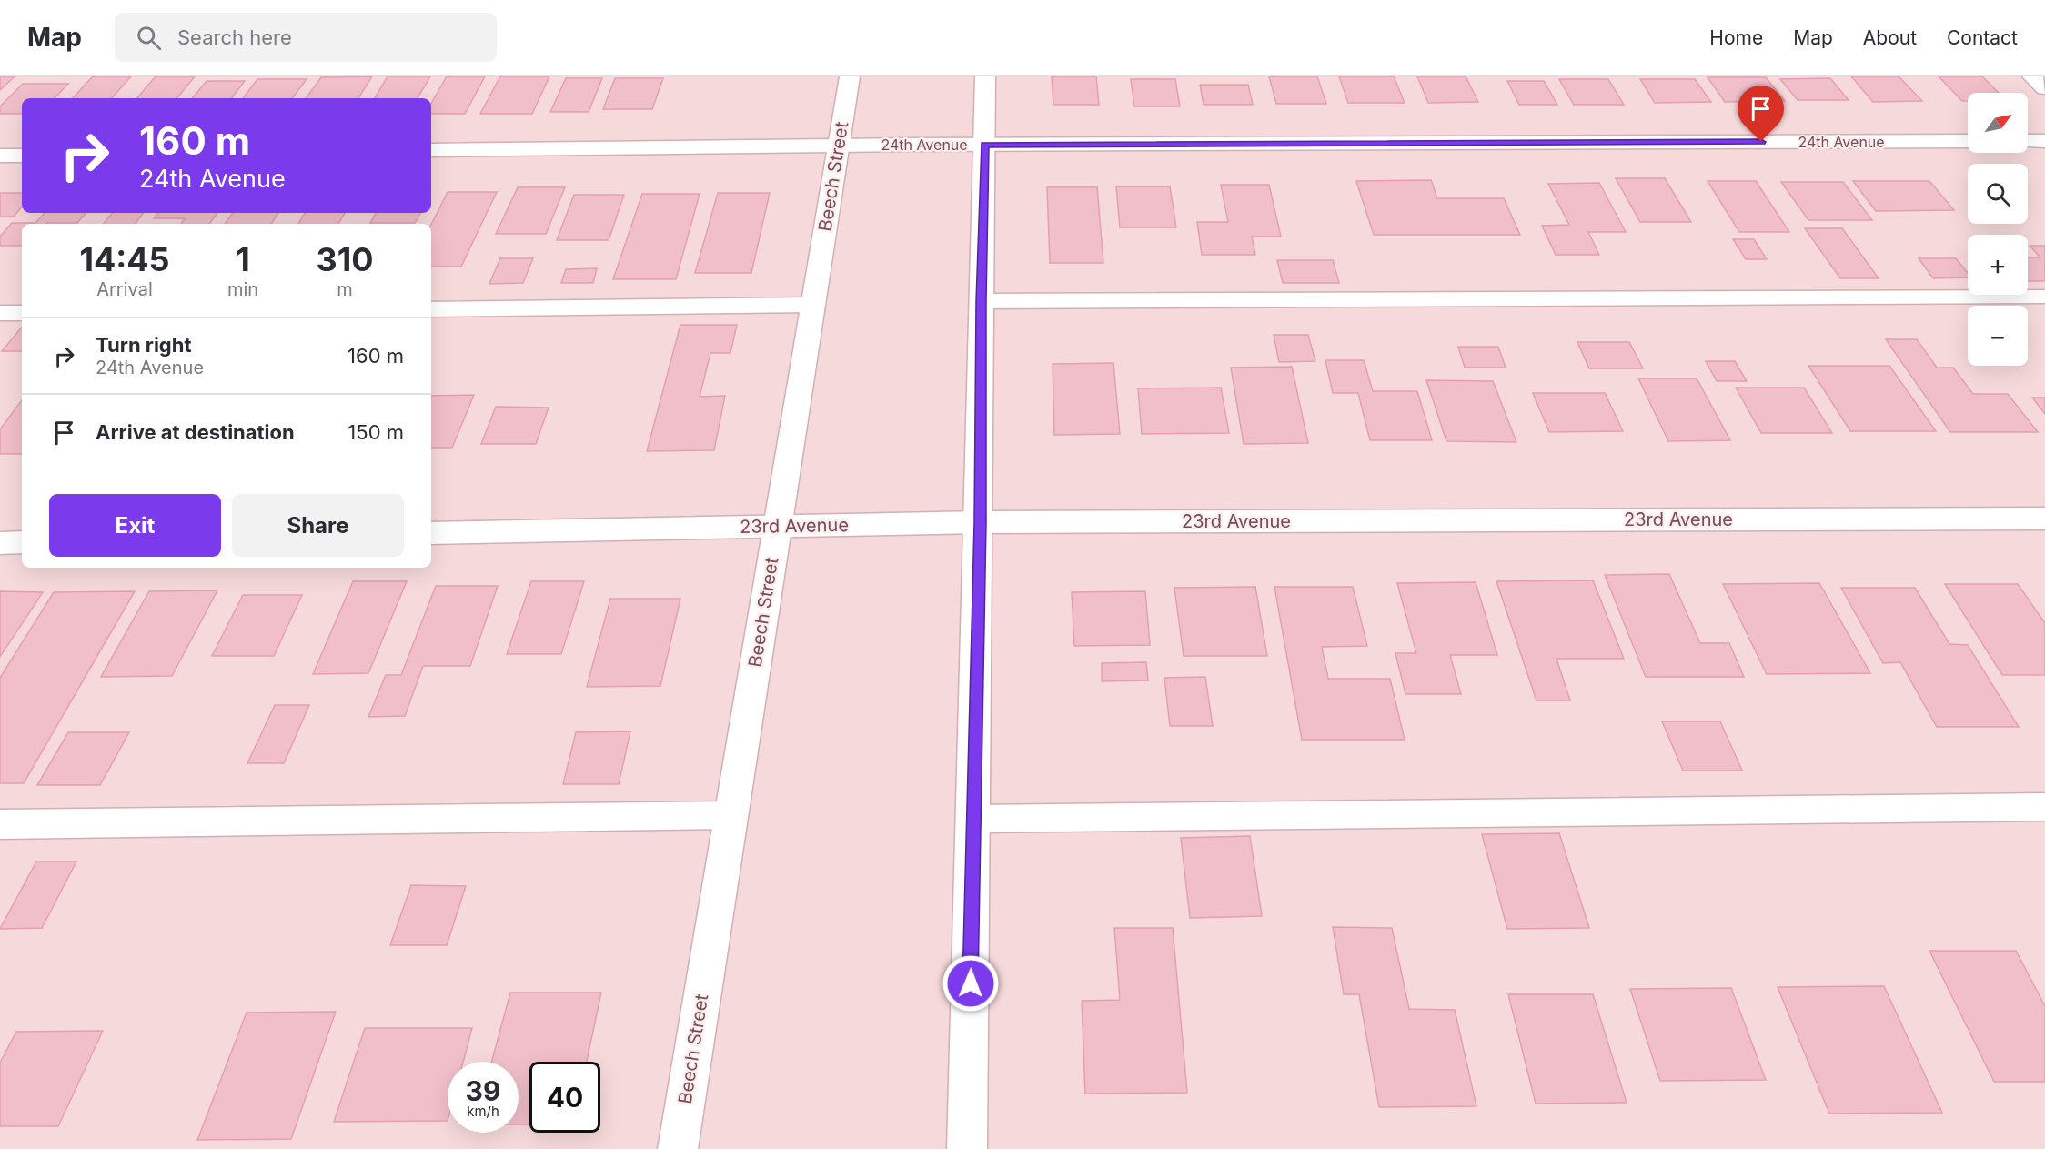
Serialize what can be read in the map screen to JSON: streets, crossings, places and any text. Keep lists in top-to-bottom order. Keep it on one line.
{"streets":{"street":["24th Avenue","Beech Street","23rd Avenue"]},"crossings":[["24th Avenue","Beech Street"],["Beech Street","23rd Avenue"]],"north":"top right","page":{"header":"Map","search":"Search here","nav":["Home","Map","About","Contact"],"map_buttons":["+","−"],"turn":["160 m","24th Avenue"],"eta":["14:45","Arrival","1","min","310","m"],"list":[{"name":"Turn right","note":"24th Avenue","value":"160 m"},{"name":"Arrive at destination","value":"150 m"}],"buttons":["Exit","Share"],"speed":"39 km/h","limit":"40"}}
